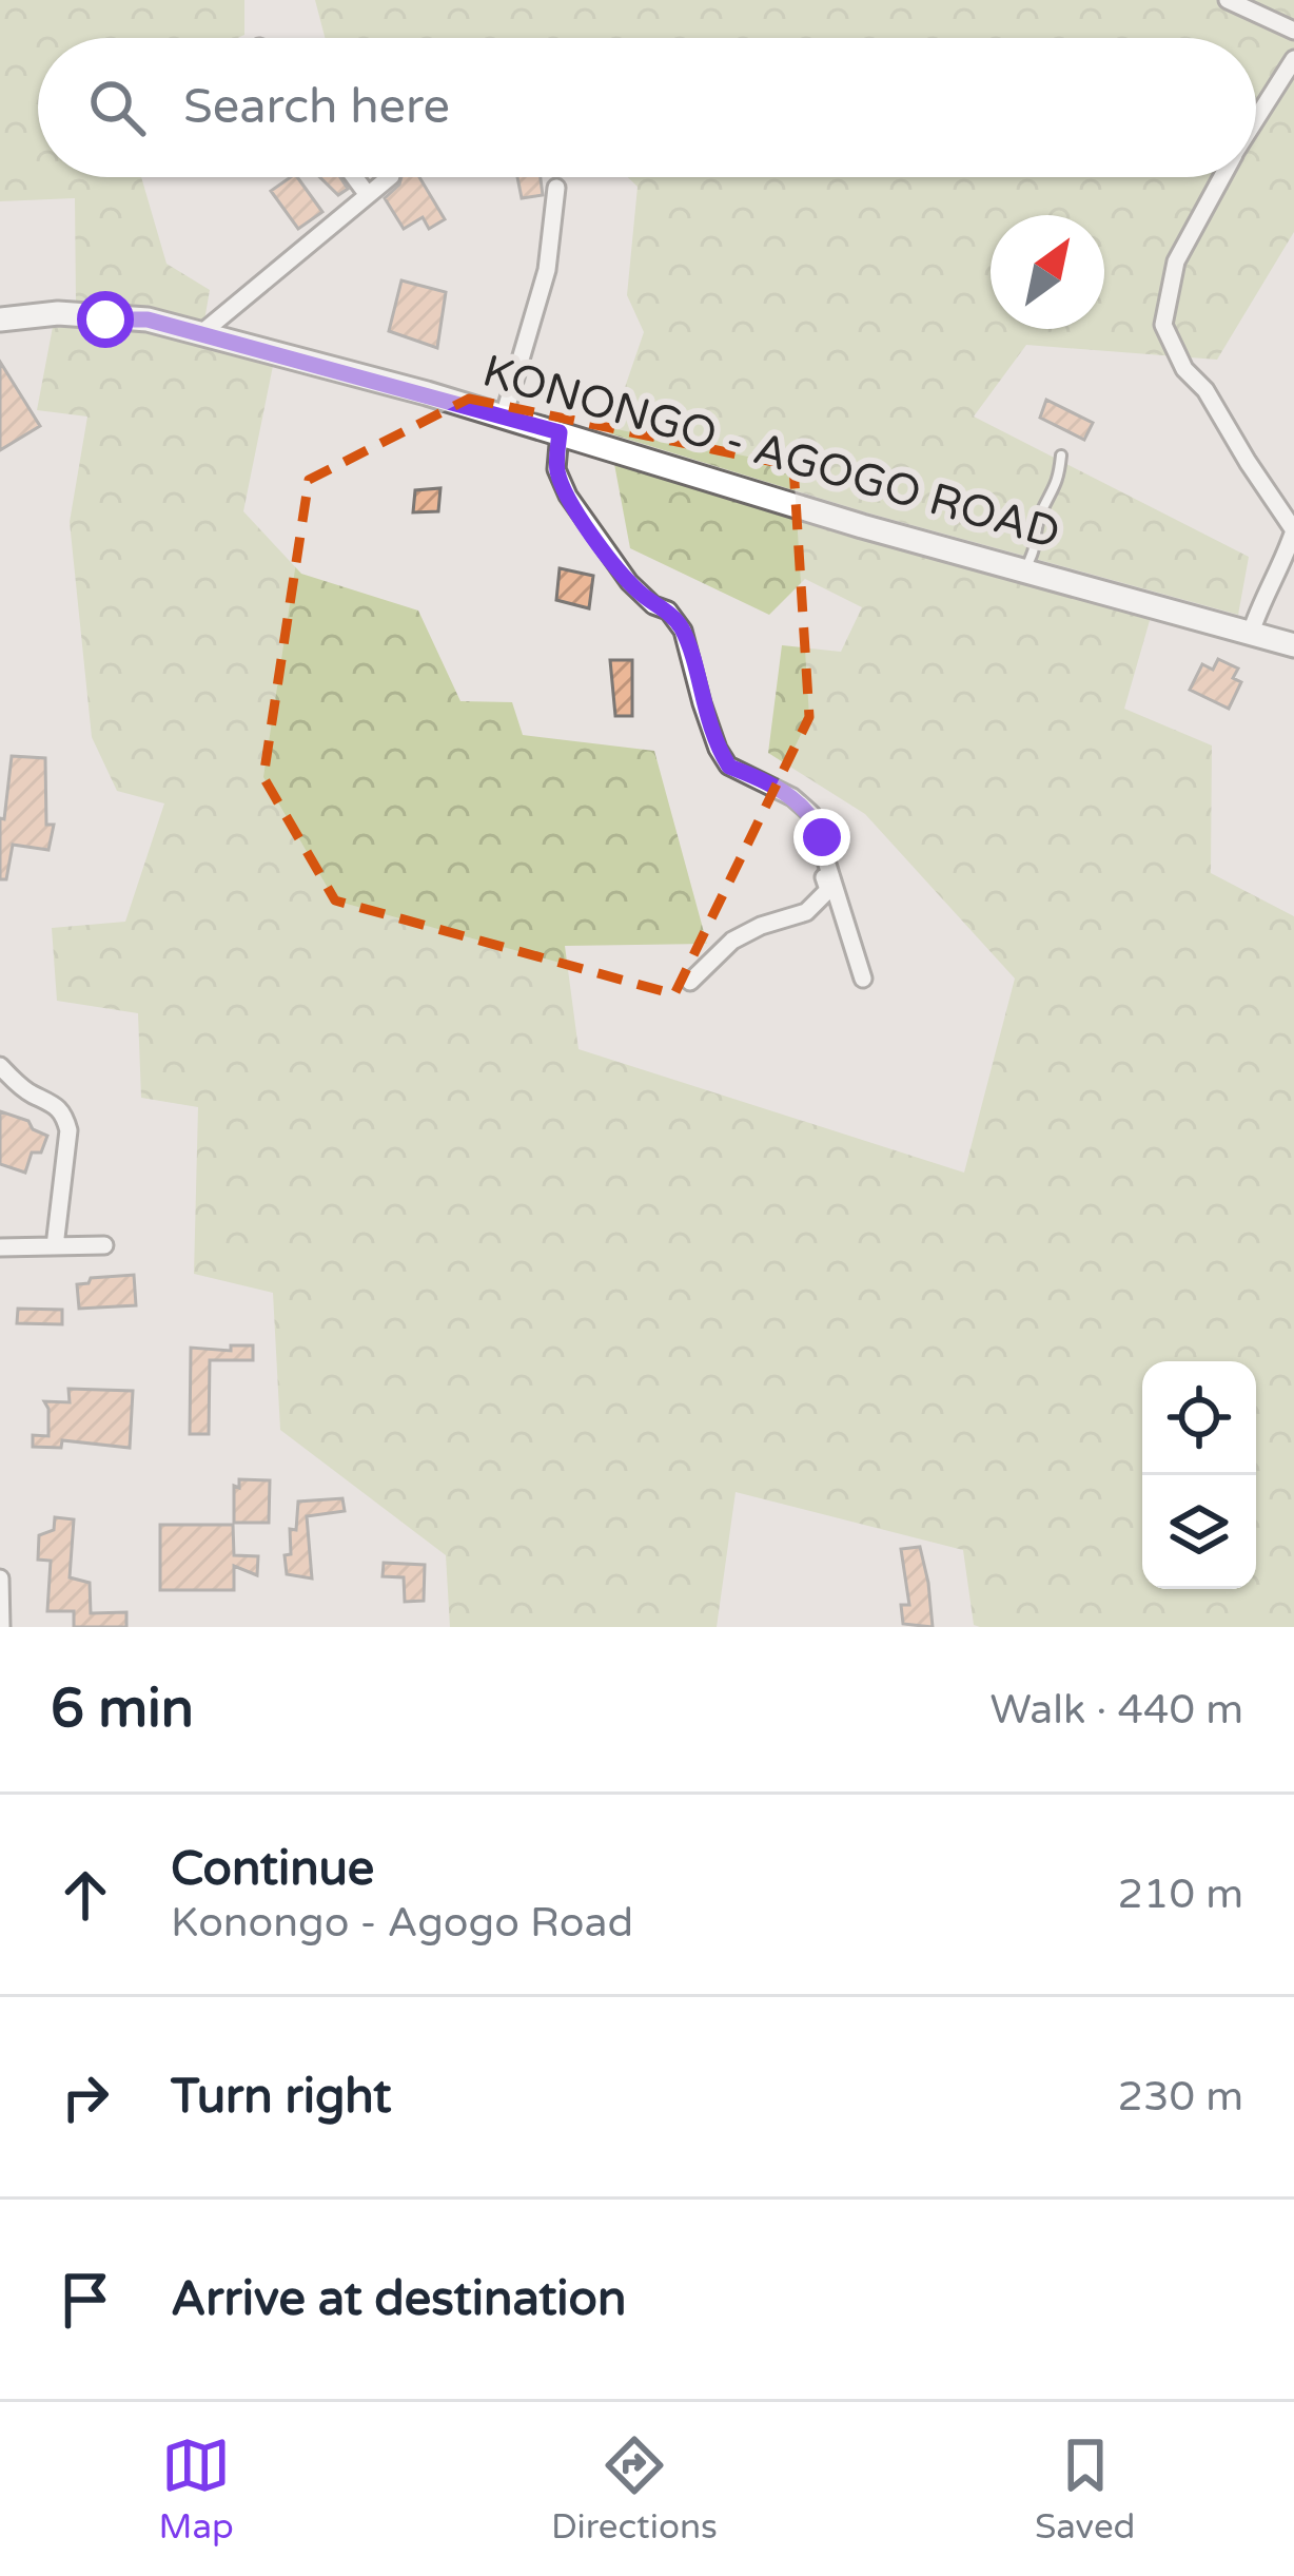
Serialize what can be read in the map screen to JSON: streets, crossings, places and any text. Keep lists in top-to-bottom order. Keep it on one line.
{"streets":{"main road":["KONONGO - AGOGO ROAD"]},"north":"top right","page":{"search":"Search here","heading":["6 min","Walk · 440 m"],"list":[["Continue","Konongo - Agogo Road","210 m"],["Turn right","230 m"],"Arrive at destination"],"nav":["Map","Directions","Saved"]}}
